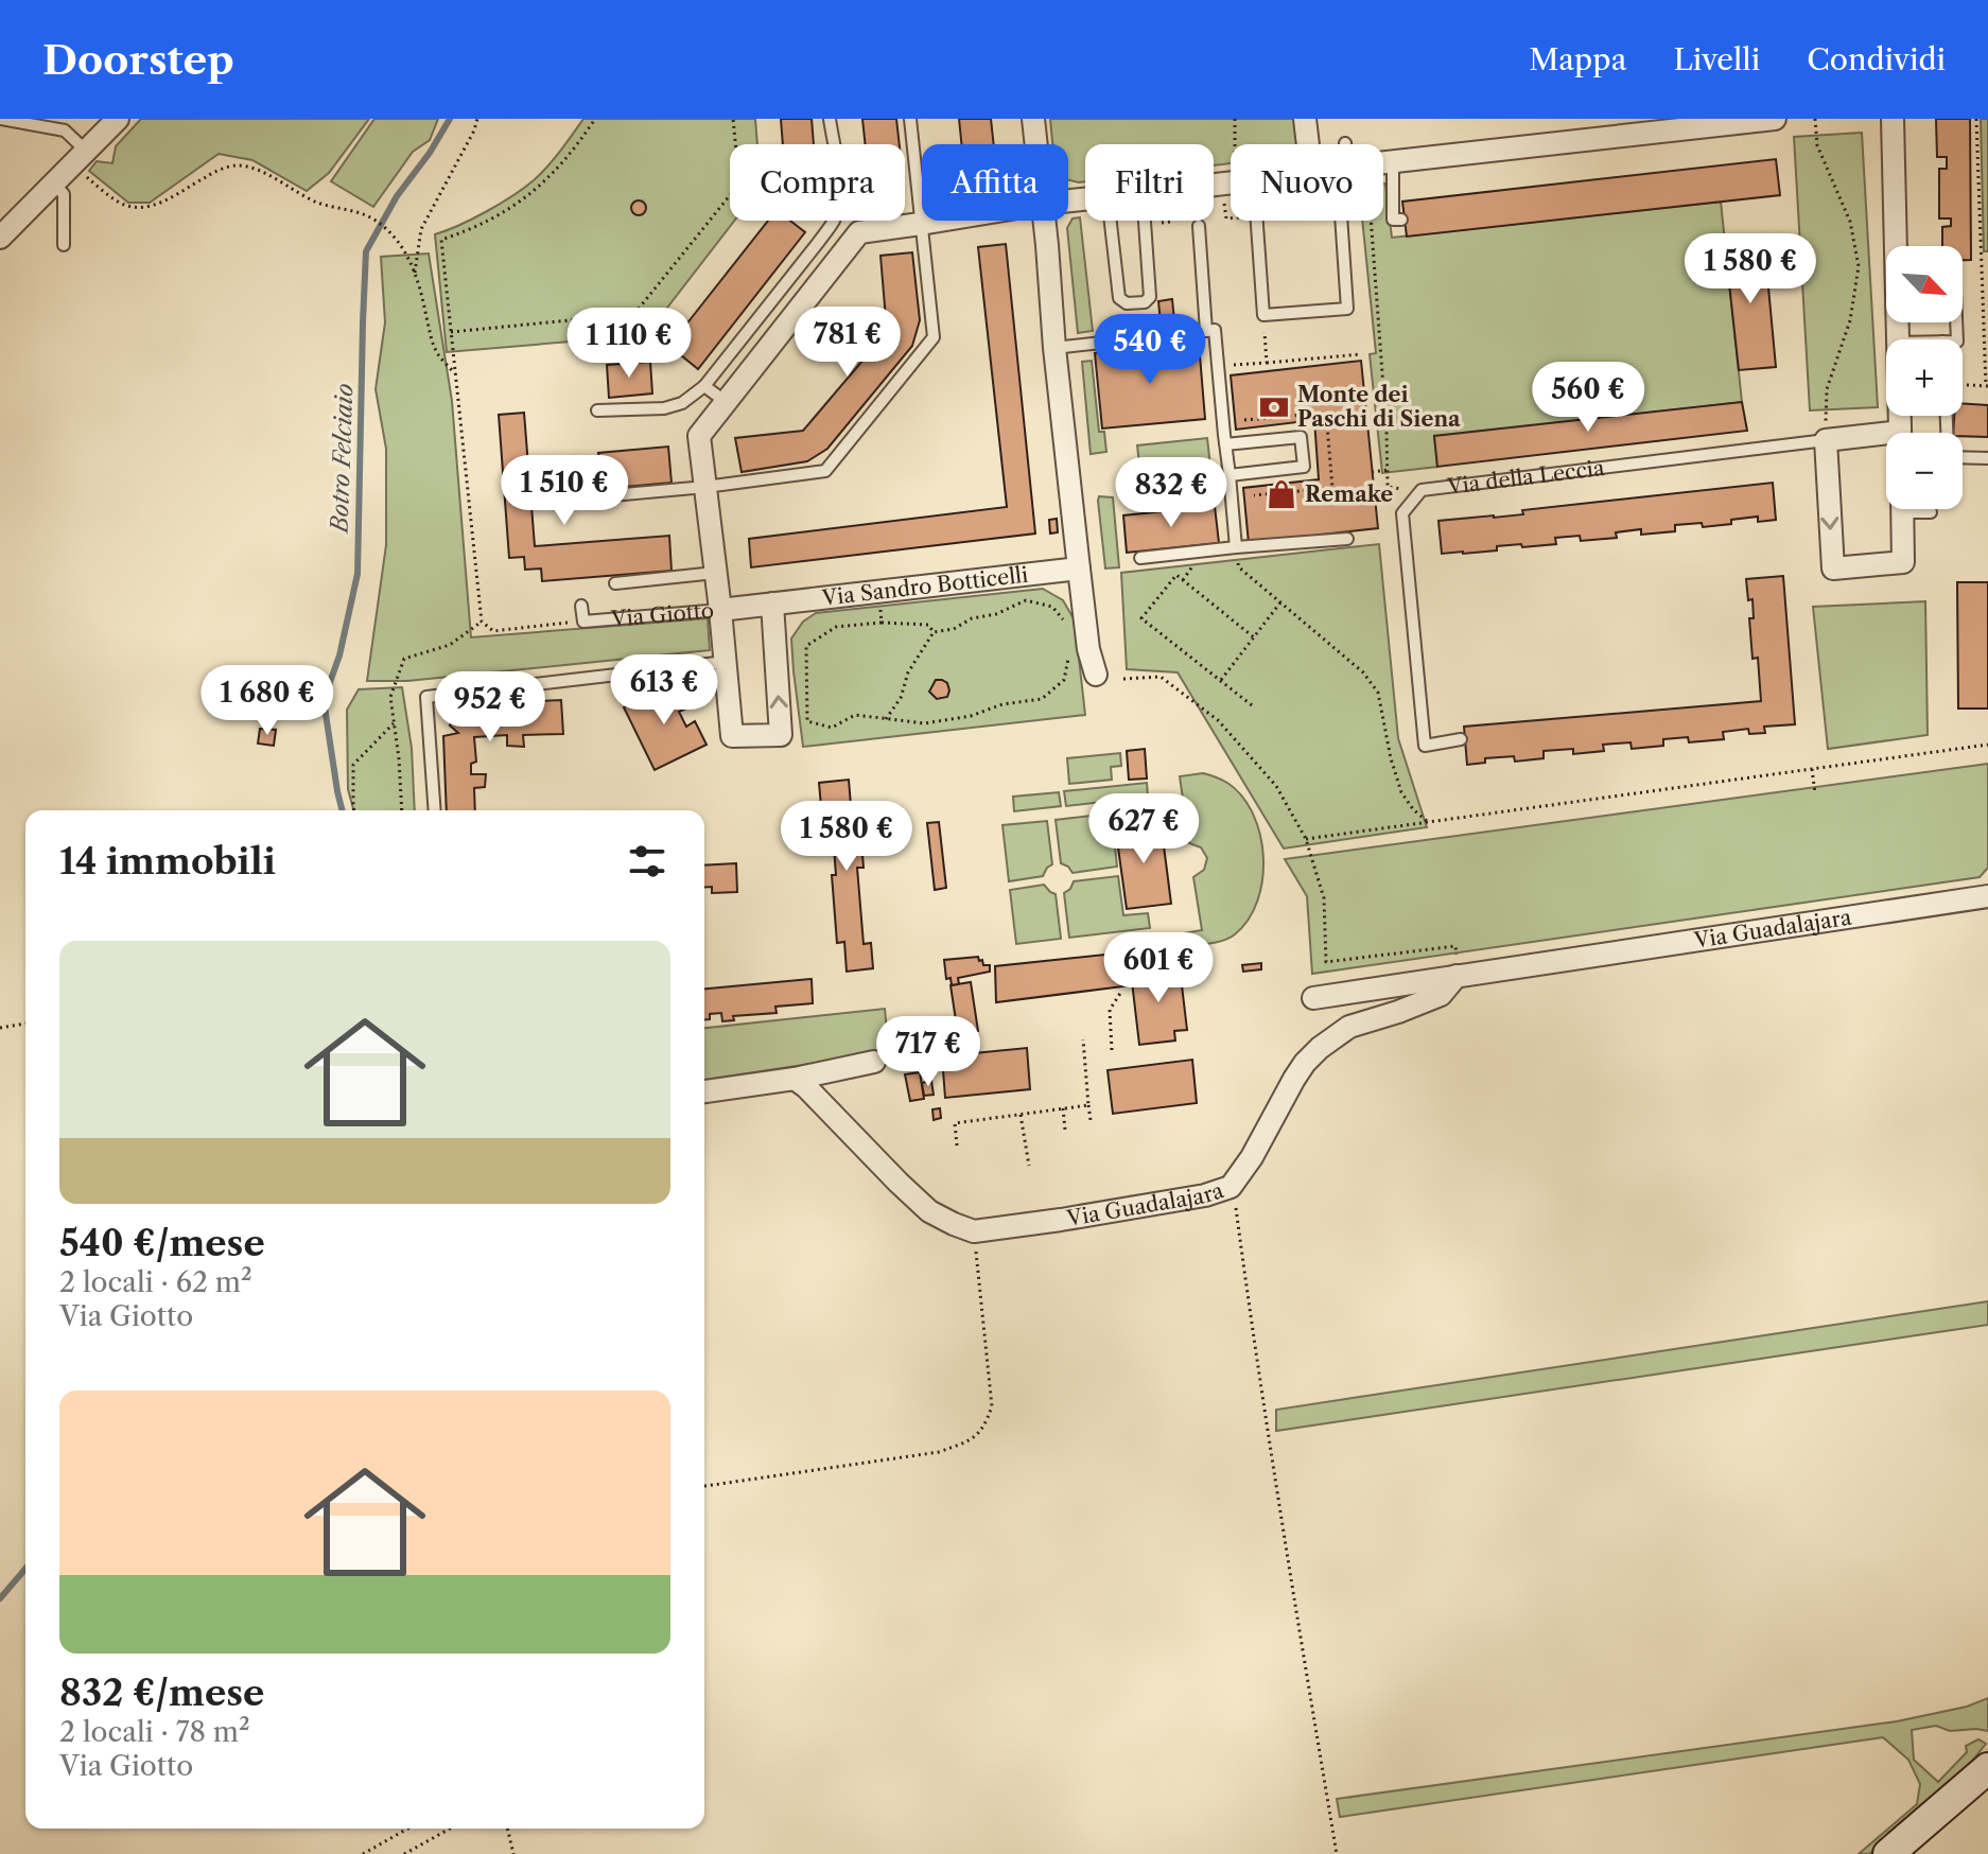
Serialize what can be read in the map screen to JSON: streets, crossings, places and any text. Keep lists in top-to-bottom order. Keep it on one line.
{"streets":{"street":["Via della Leccia","Via Sandro Botticelli","Via Giotto","Via Guadalajara"]},"crossings":[["Via Sandro Botticelli","Via Giotto"]],"water":["Botro Felciaio"],"places":{"bank":["Monte dei Paschi di Siena"],"shop":["Remake"]},"north":"bottom right","page":{"header":"Doorstep","nav":["Mappa","Livelli","Condividi"],"chip":["Compra","Affitta","Filtri","Nuovo"],"price":["1 580 €","781 €","1 110 €","540 €","560 €","1 510 €","832 €","613 €","1 680 €","952 €","627 €","1 580 €","601 €","717 €"],"map_buttons":["+","−"],"heading":"14 immobili","list":[{"name":"540 €/mese","note":"2 locali · 62 m² · Via Giotto"},{"name":"832 €/mese","note":"2 locali · 78 m² · Via Giotto"}]}}
